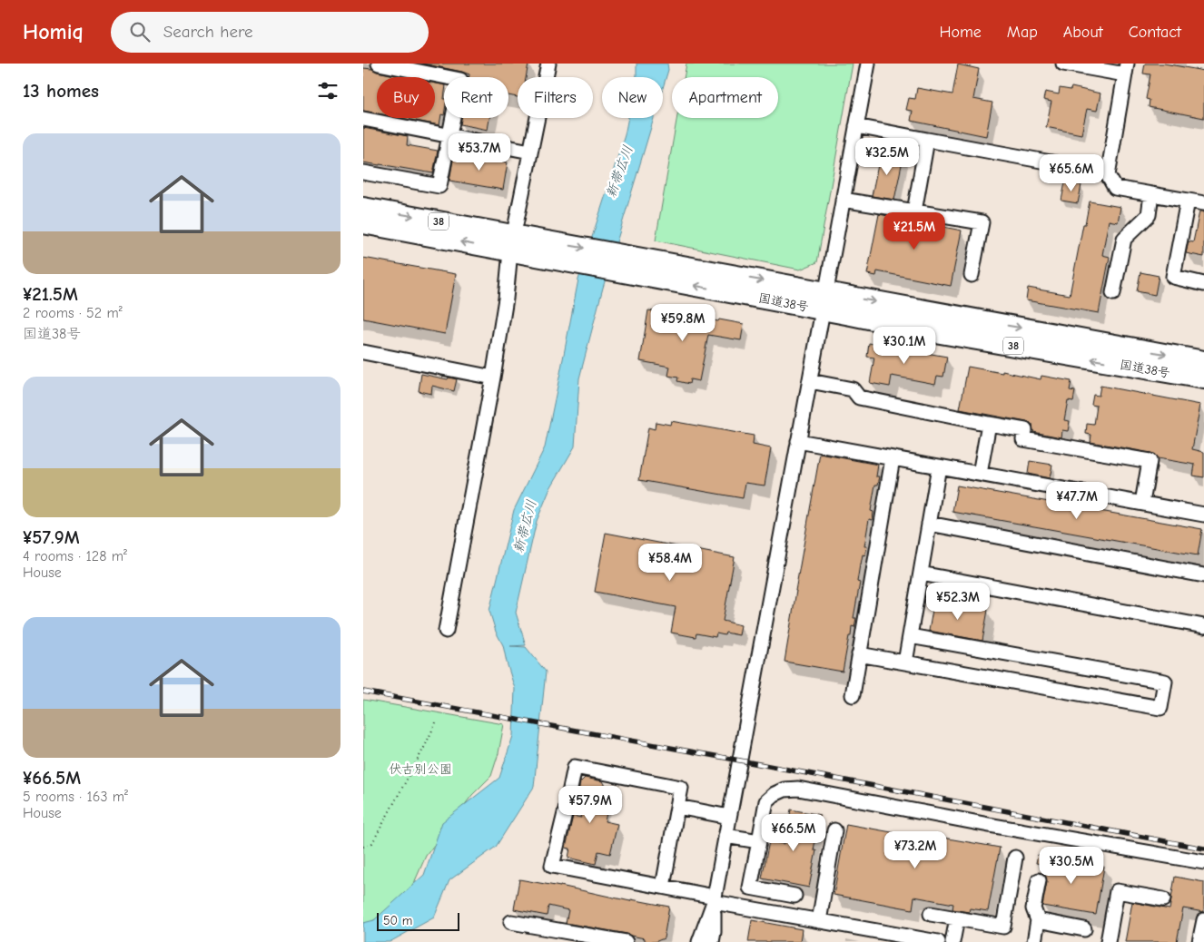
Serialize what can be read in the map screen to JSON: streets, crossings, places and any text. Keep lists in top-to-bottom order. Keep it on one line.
{"streets":{"highway":["38","国道38号"]},"water":["新帯広川"],"parks":["伏古別公園"],"scale_bar":"50 m","page":{"header":"Homiq","search":"Search here","nav":["Home","Map","About","Contact"],"heading":"13 homes","chip":["Buy","Rent","Filters","New","Apartment"],"list":[{"name":"¥21.5M","note":"2 rooms · 52 m² · 国道38号"},{"name":"¥57.9M","note":"4 rooms · 128 m² · House"},{"name":"¥66.5M","note":"5 rooms · 163 m² · House"}],"price":["¥53.7M","¥32.5M","¥65.6M","¥21.5M","¥59.8M","¥30.1M","¥47.7M","¥58.4M","¥52.3M","¥57.9M","¥66.5M","¥73.2M","¥30.5M"],"scale":"50 m"}}
